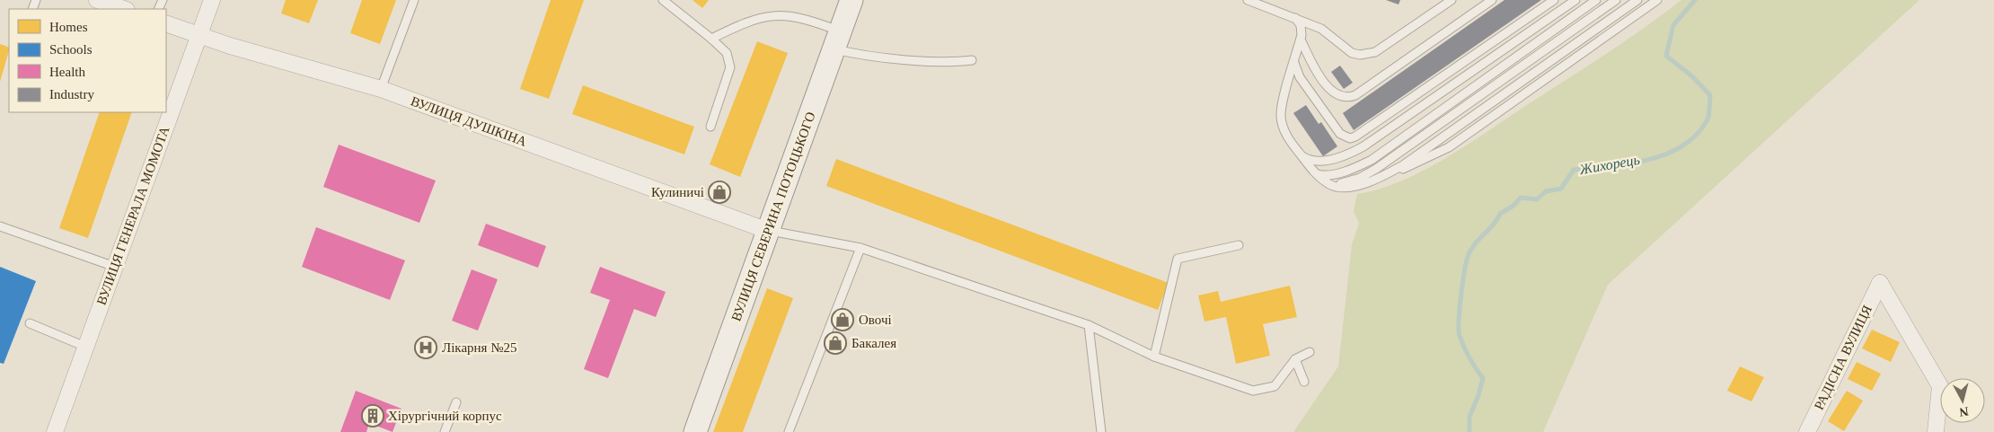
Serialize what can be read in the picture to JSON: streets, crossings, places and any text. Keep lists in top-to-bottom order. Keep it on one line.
{"streets":{"street":["ВУЛИЦЯ ДУШКІНА","ВУЛИЦЯ ГЕНЕРАЛА МОМОТА","ВУЛИЦЯ СЕВЕРИНА ПОТОЦЬКОГО","РАДІСНА ВУЛИЦЯ"]},"crossings":[["ВУЛИЦЯ ДУШКІНА","ВУЛИЦЯ ГЕНЕРАЛА МОМОТА"],["ВУЛИЦЯ ДУШКІНА","ВУЛИЦЯ СЕВЕРИНА ПОТОЦЬКОГО"]],"water":["Жихорець"],"places":{"shop":["Кулиничі","Овочі","Бакалея"],"hospital":["Лікарня №25"],"building":["Хірургічний корпус"]},"legend":["Homes","Schools","Health","Industry"],"north":"bottom"}
